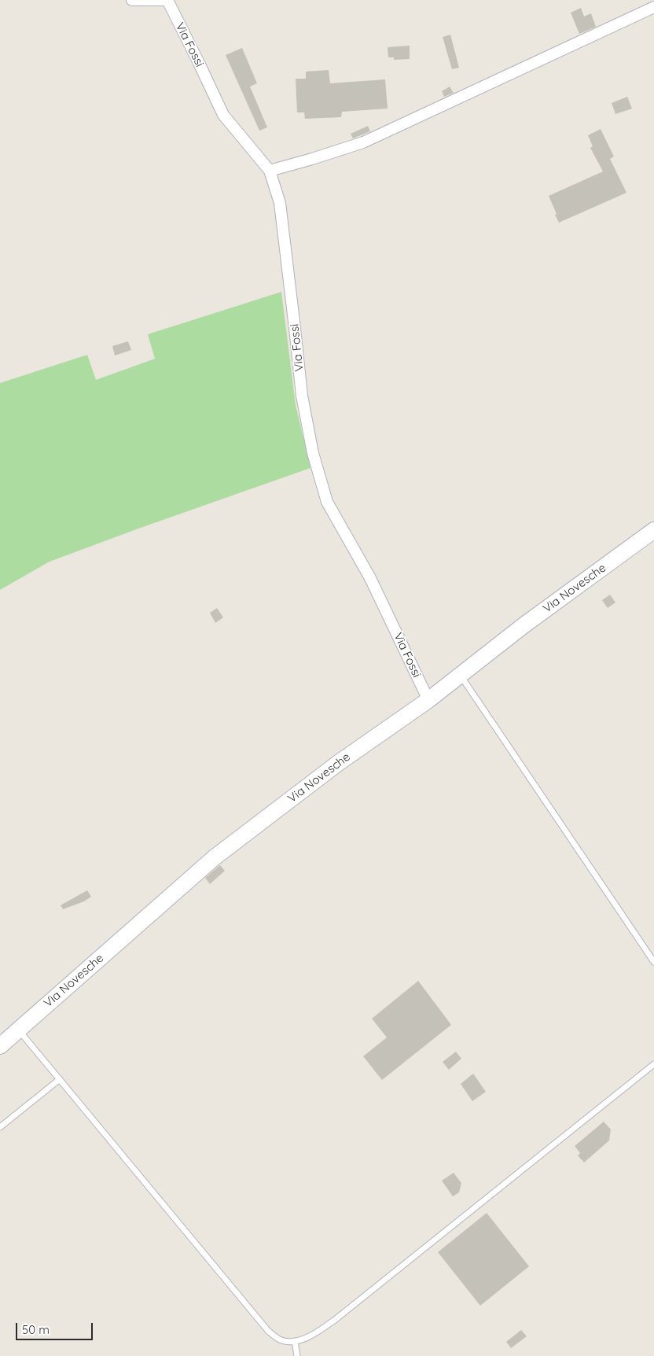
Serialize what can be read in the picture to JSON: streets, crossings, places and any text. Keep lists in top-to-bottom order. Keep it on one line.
{"streets":{"street":["Via Fossi","Via Novesche"]},"crossings":[["Via Fossi","Via Novesche"]],"scale_bar":"50 m"}
